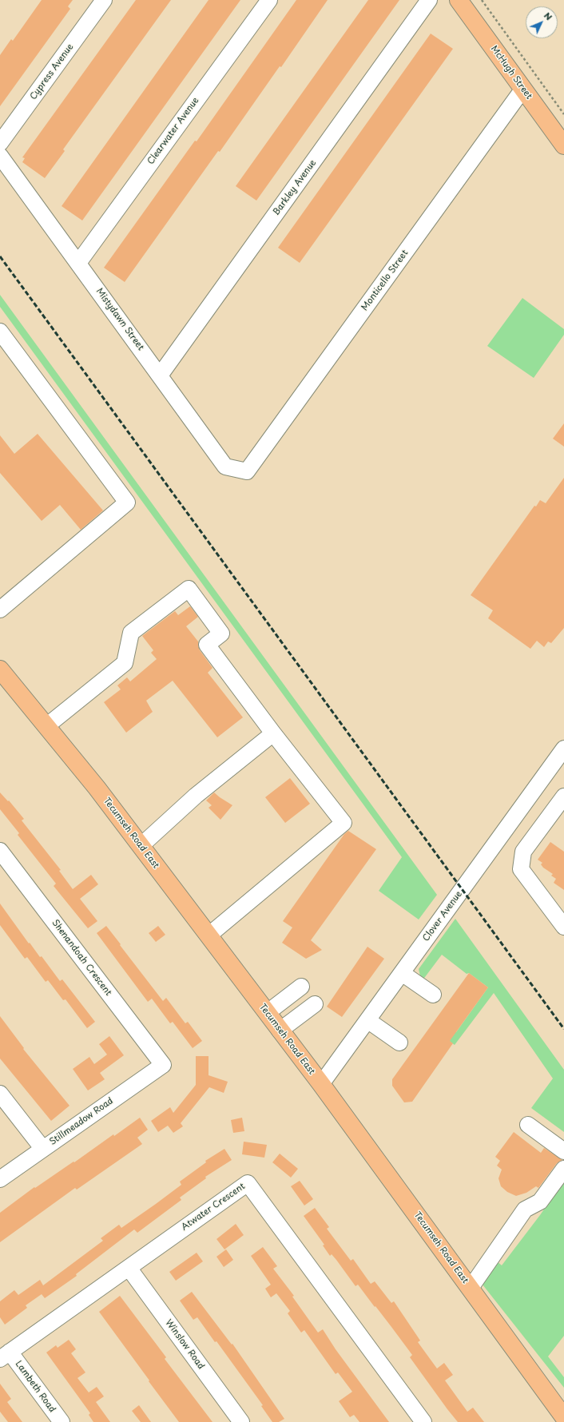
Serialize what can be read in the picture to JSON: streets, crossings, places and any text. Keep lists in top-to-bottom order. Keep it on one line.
{"streets":{"main road":["McHugh Street","Tecumseh Road East"],"street":["Cypress Avenue","Clearwater Avenue","Barkley Avenue","Monticello Street","Mistydawn Street","Clover Avenue","Shenandoah Crescent","Stillmeadow Road","Atwater Crescent","Winslow Road","Lambeth Road"]},"crossings":[["McHugh Street","Monticello Street"],["Clearwater Avenue","Mistydawn Street"],["Barkley Avenue","Mistydawn Street"],["Monticello Street","Mistydawn Street"],["Tecumseh Road East","Clover Avenue"],["Shenandoah Crescent","Stillmeadow Road"],["Atwater Crescent","Winslow Road"],["Atwater Crescent","Lambeth Road"]],"north":"top right"}
